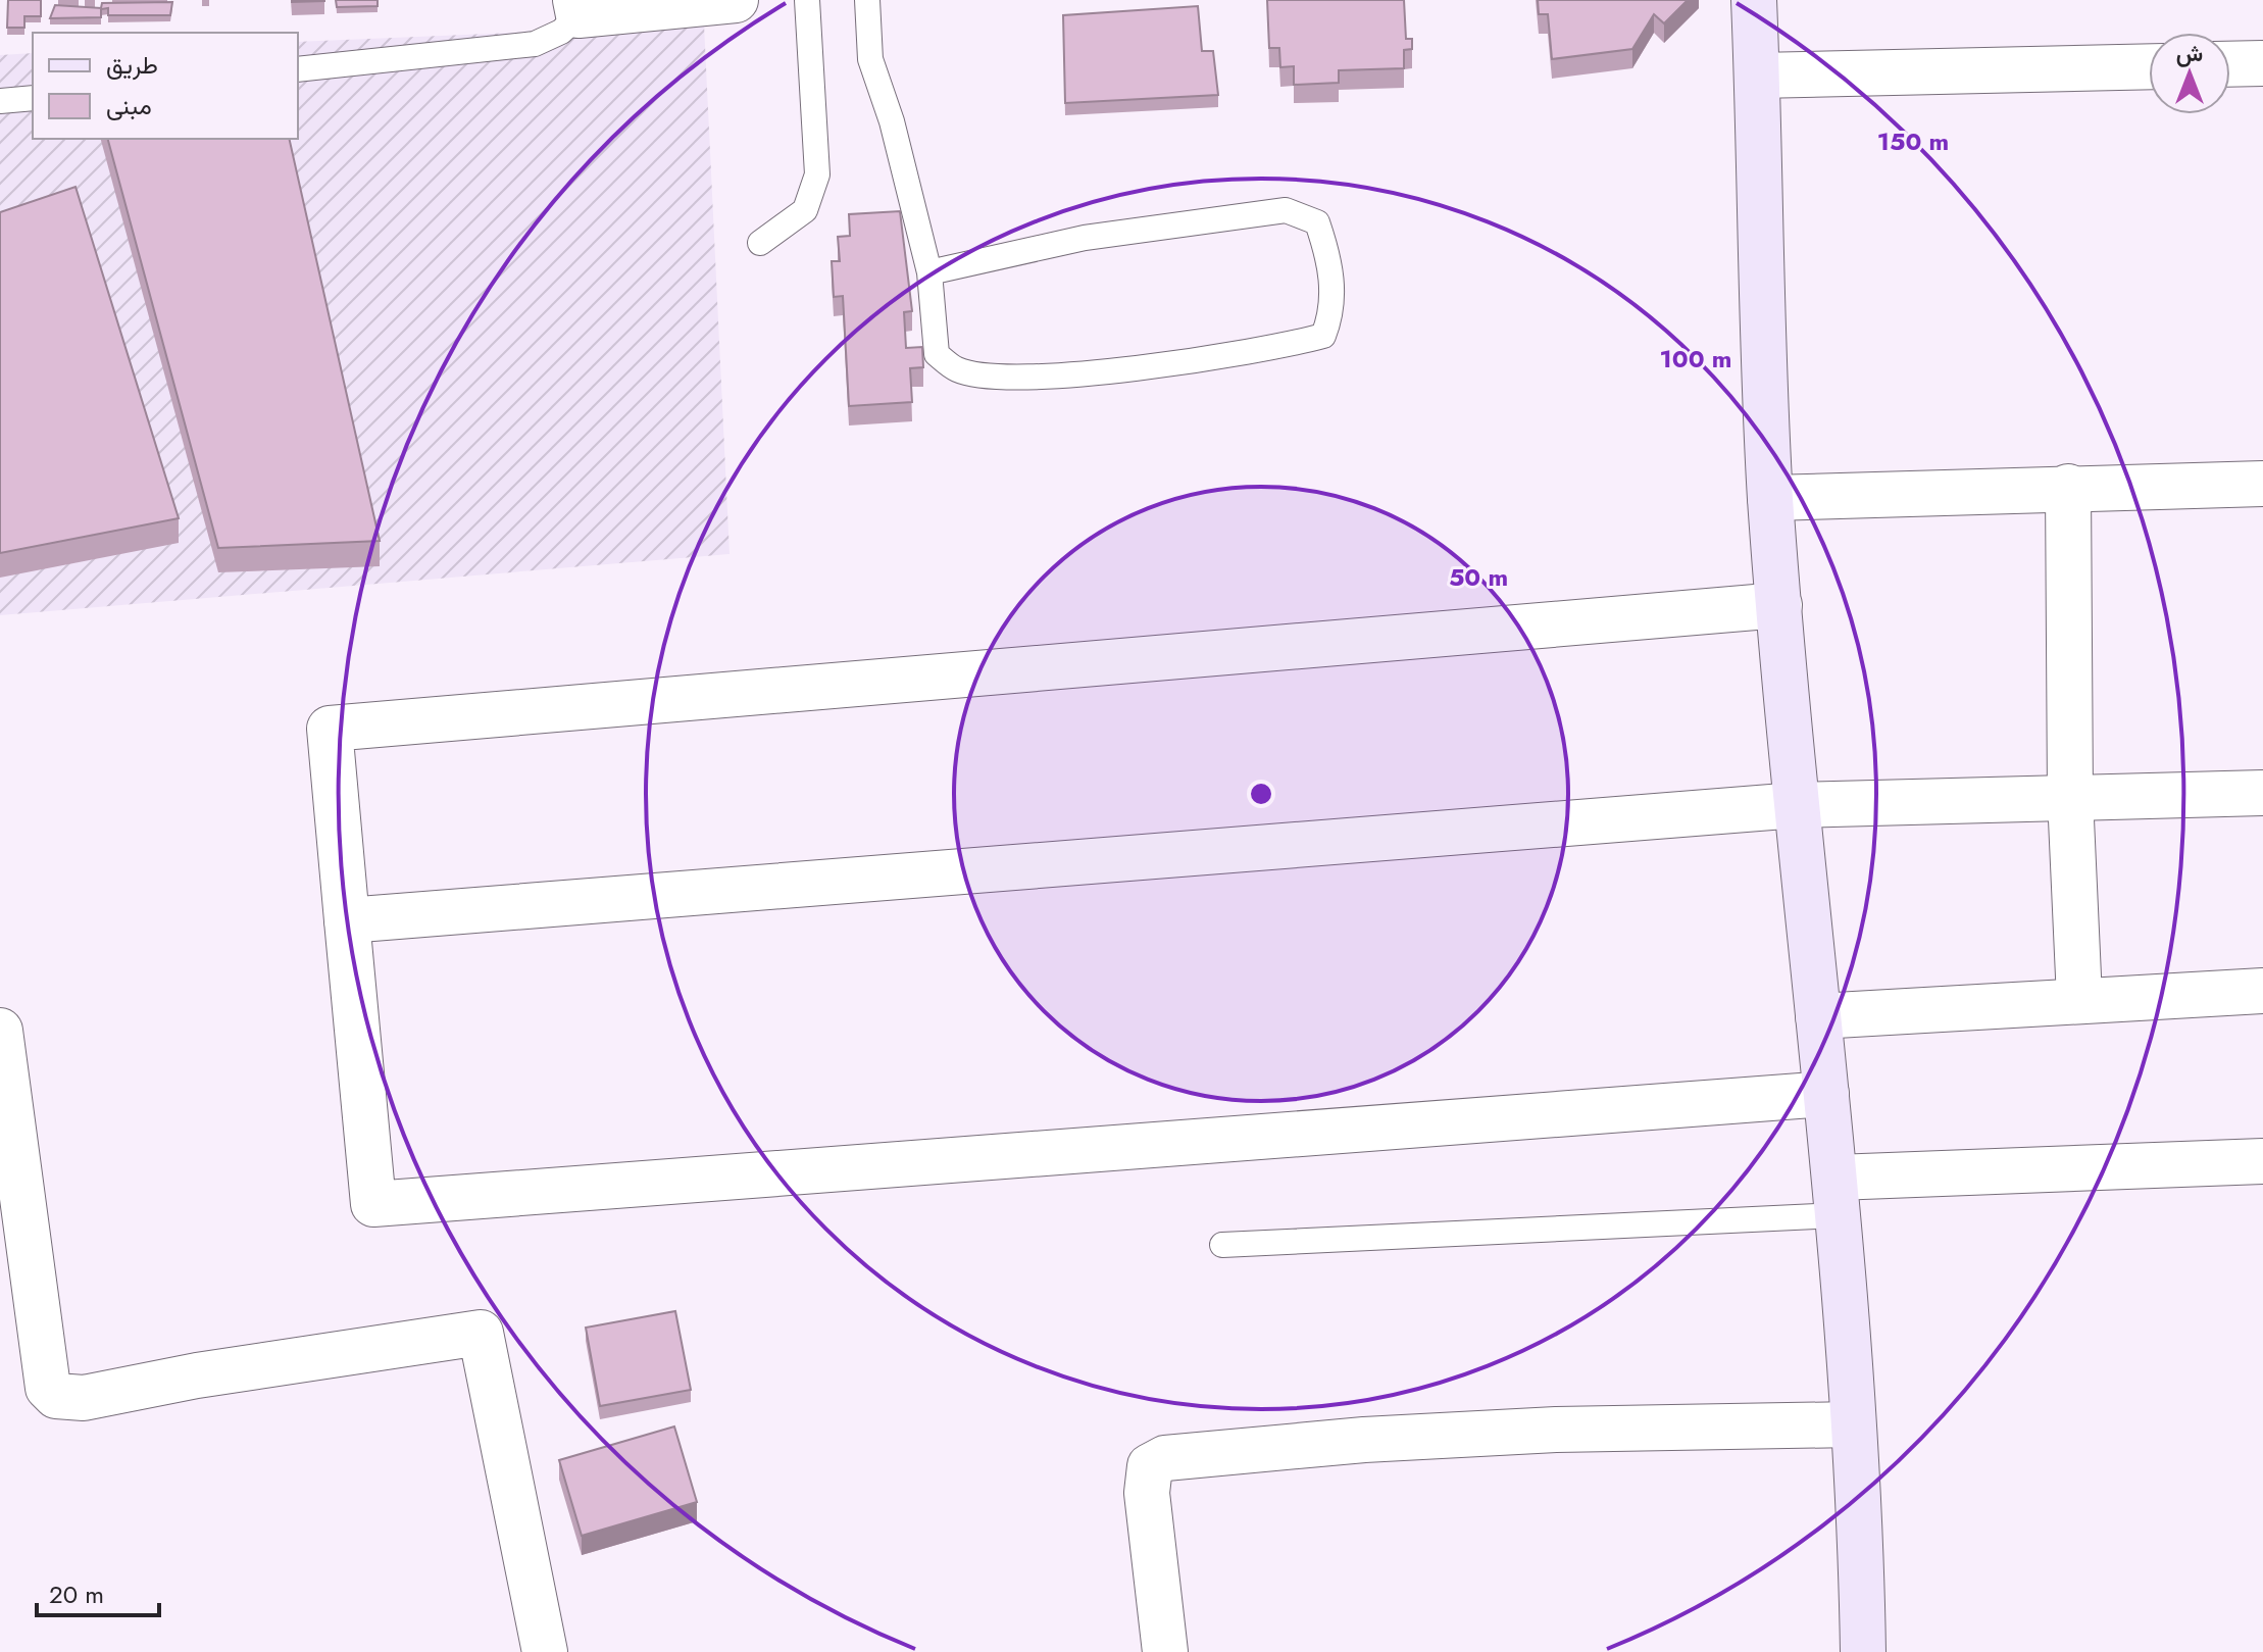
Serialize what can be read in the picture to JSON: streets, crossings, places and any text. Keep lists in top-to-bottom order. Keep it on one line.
{"legend":["طريق","مبنى"],"scale_bar":"20 m","north":"top","rings":["150 m","100 m","50 m"]}
